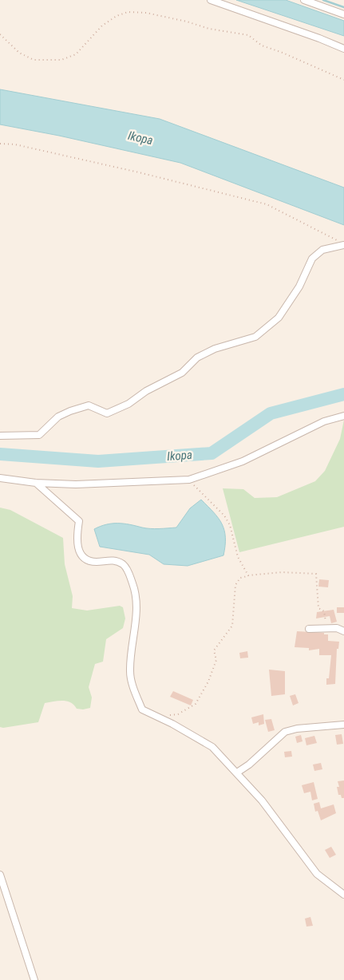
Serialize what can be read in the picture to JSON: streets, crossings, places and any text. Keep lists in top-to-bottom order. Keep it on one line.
{"water":["Ikopa"]}
